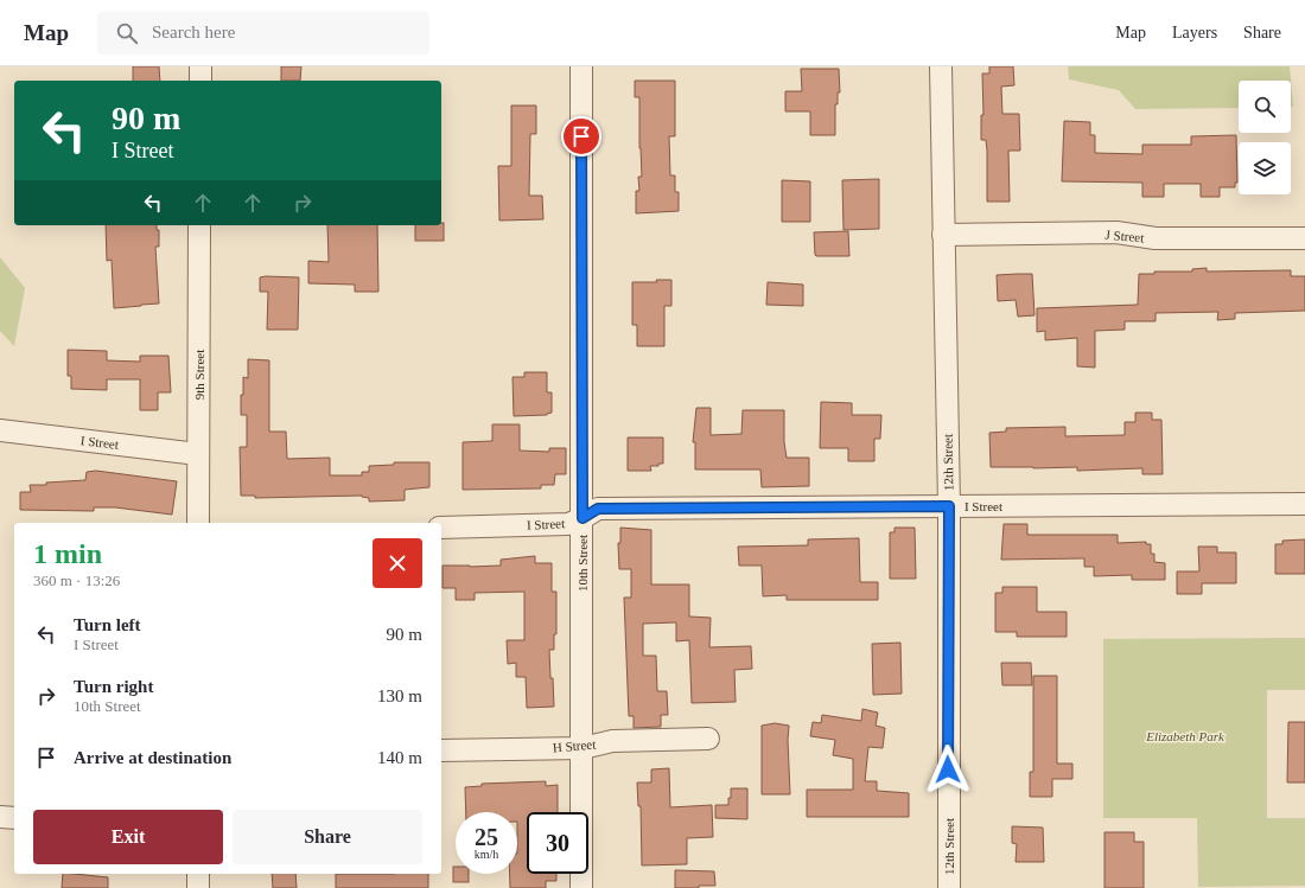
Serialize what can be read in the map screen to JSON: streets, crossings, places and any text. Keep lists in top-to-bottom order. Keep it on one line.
{"streets":{"street":["J Street","9th Street","I Street","12th Street","10th Street","H Street"]},"crossings":[["J Street","12th Street"],["9th Street","I Street"],["I Street","12th Street"],["I Street","10th Street"],["10th Street","H Street"]],"parks":["Elizabeth Park"],"page":{"header":"Map","search":"Search here","nav":["Map","Layers","Share"],"turn":["90 m","I Street"],"heading":["1 min","360 m · 13:26"],"list":[{"name":"Turn left","note":"I Street","value":"90 m"},{"name":"Turn right","note":"10th Street","value":"130 m"},{"name":"Arrive at destination","value":"140 m"}],"buttons":["Exit","Share"],"speed":"25 km/h","limit":"30"}}
